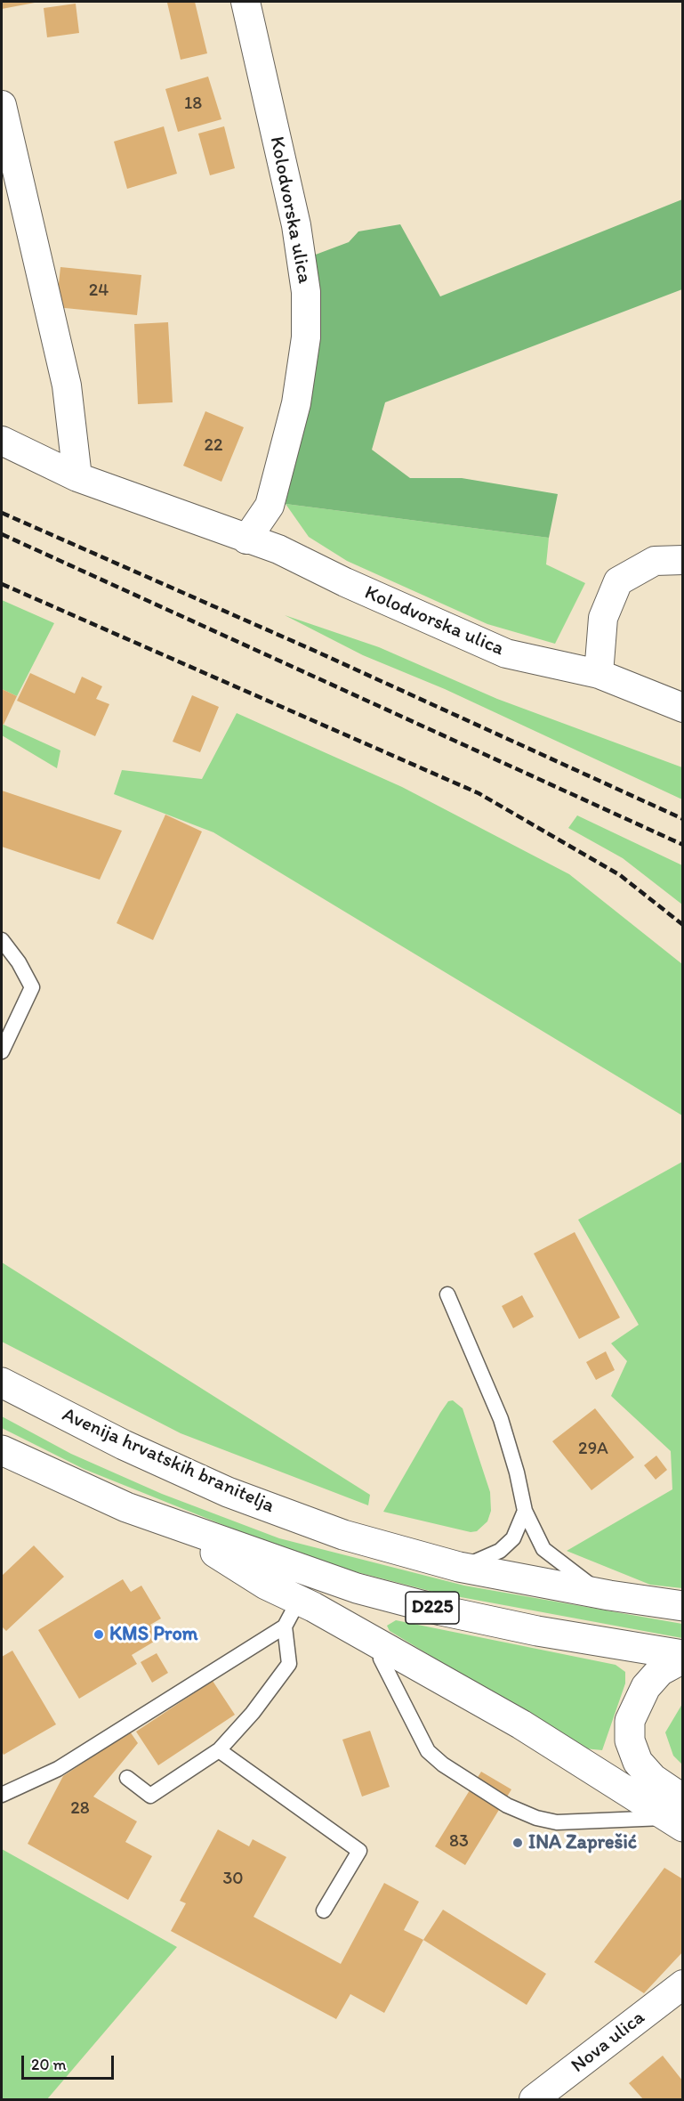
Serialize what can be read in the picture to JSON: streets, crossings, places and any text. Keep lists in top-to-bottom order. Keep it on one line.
{"streets":{"main road":["Avenija hrvatskih branitelja","D225"],"street":["Kolodvorska ulica","Nova ulica"]},"places":["KMS Prom","INA Zaprešić"],"house_numbers":["18","24","22","29A","28","83","30"],"scale_bar":"20 m"}
